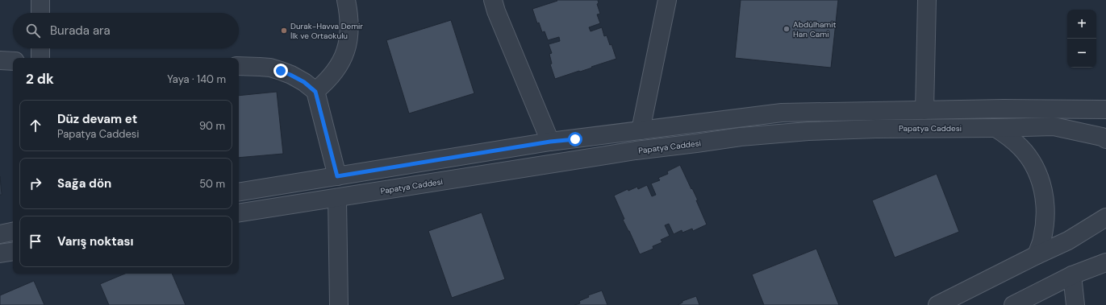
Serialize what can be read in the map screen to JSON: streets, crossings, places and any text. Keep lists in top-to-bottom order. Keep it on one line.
{"streets":{"street":["Papatya Caddesi"]},"places":["Abdülhamit Han Cami","Durak-Havva Demir İlk ve Ortaokulu"],"page":{"map_buttons":["+","−"],"search":"Burada ara","heading":["2 dk","Yaya · 140 m"],"list":[["Düz devam et","Papatya Caddesi","90 m"],["Sağa dön","50 m"],"Varış noktası"]}}
